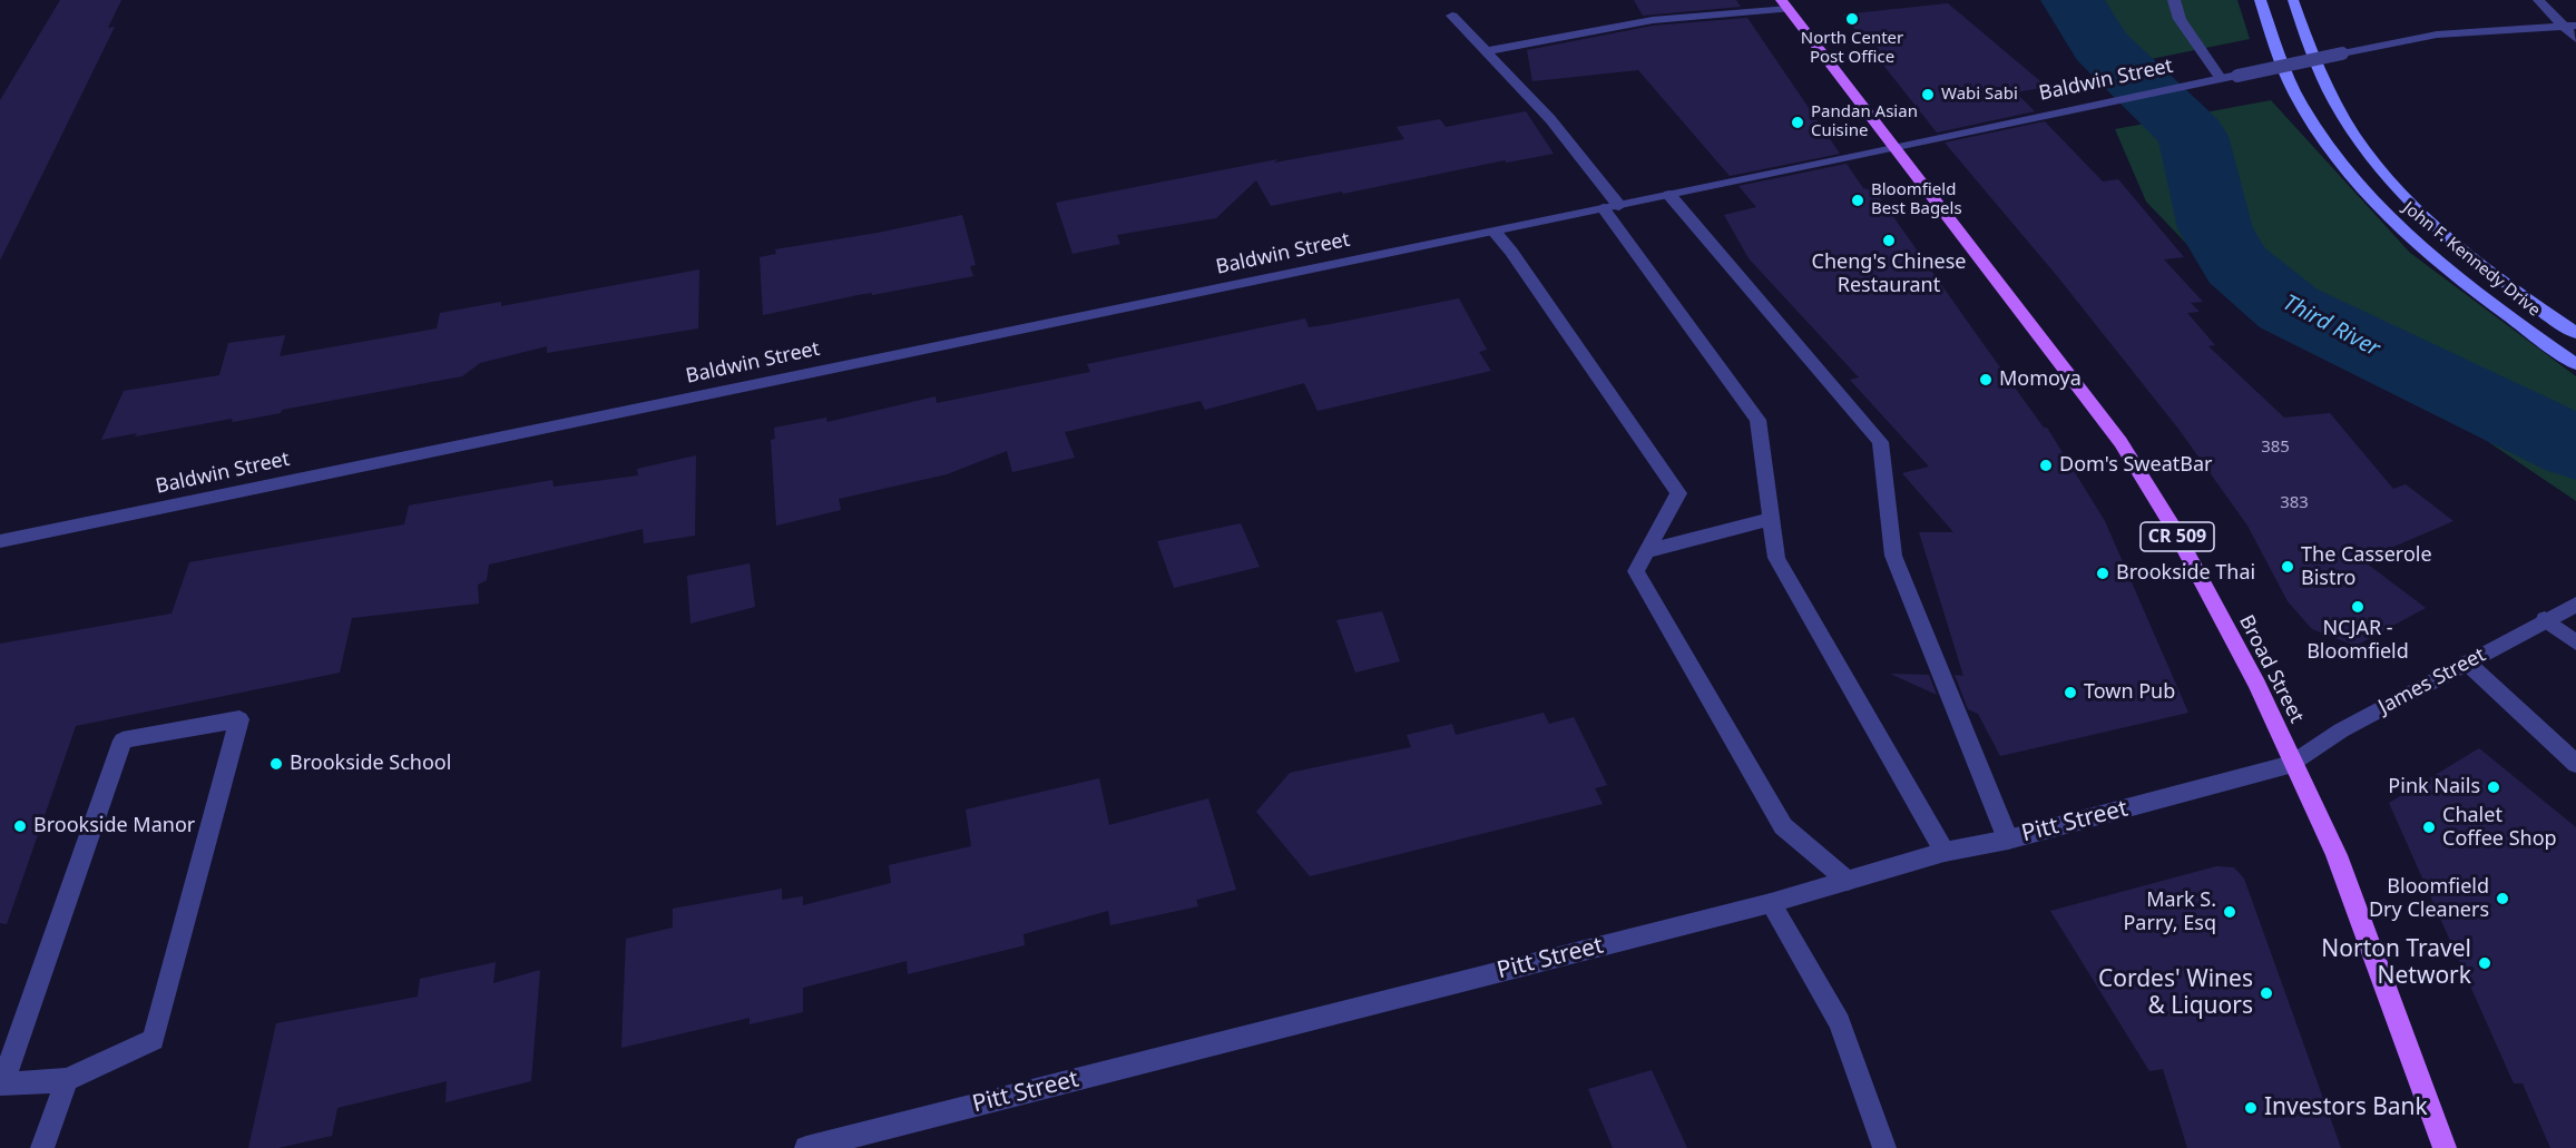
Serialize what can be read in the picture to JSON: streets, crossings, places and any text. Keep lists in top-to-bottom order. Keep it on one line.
{"streets":{"main road":["John F. Kennedy Drive","CR 509","Broad Street"],"street":["Baldwin Street","James Street","Pitt Street"]},"crossings":[["Baldwin Street","Broad Street"],["Broad Street","James Street"],["Broad Street","Pitt Street"],["James Street","Pitt Street"]],"water":["Third River"],"places":["North Center Post Office","Wabi Sabi","Pandan Asian Cuisine","Bloomfield Best Bagels","Cheng's Chinese Restaurant","Momoya","Dom's SweatBar","The Casserole Bistro","Brookside Thai","NCJAR - Bloomfield","Town Pub","Brookside School","Pink Nails","Brookside Manor","Chalet Coffee Shop","Bloomfield Dry Cleaners","Mark S. Parry, Esq","Norton Travel Network","Cordes' Wines & Liquors","Investors Bank"],"house_numbers":["385","383"]}
